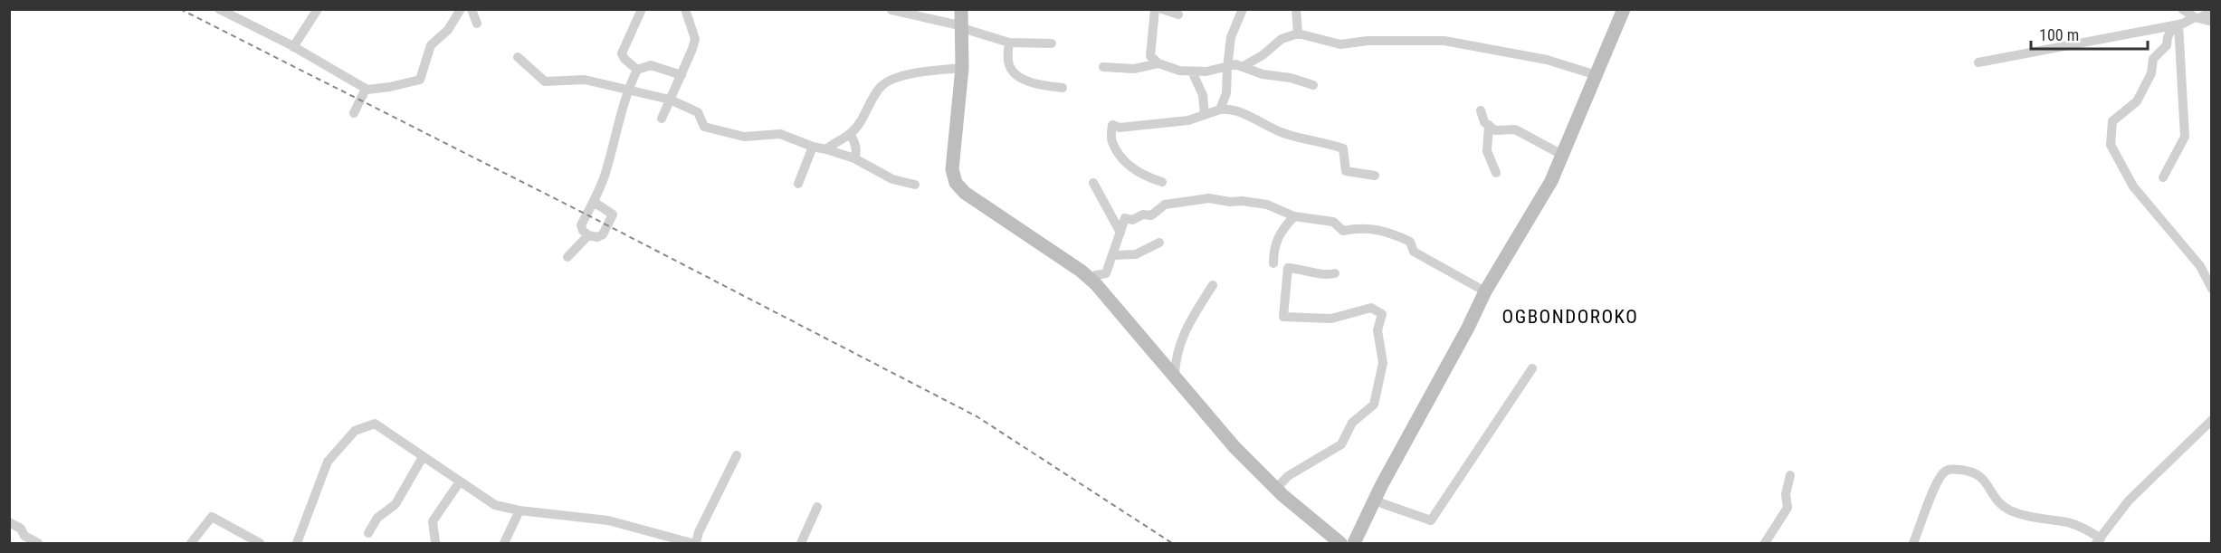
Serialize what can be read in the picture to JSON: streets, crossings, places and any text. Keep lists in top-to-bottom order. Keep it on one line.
{"districts":["OGBONDOROKO"],"scale_bar":"100 m"}
